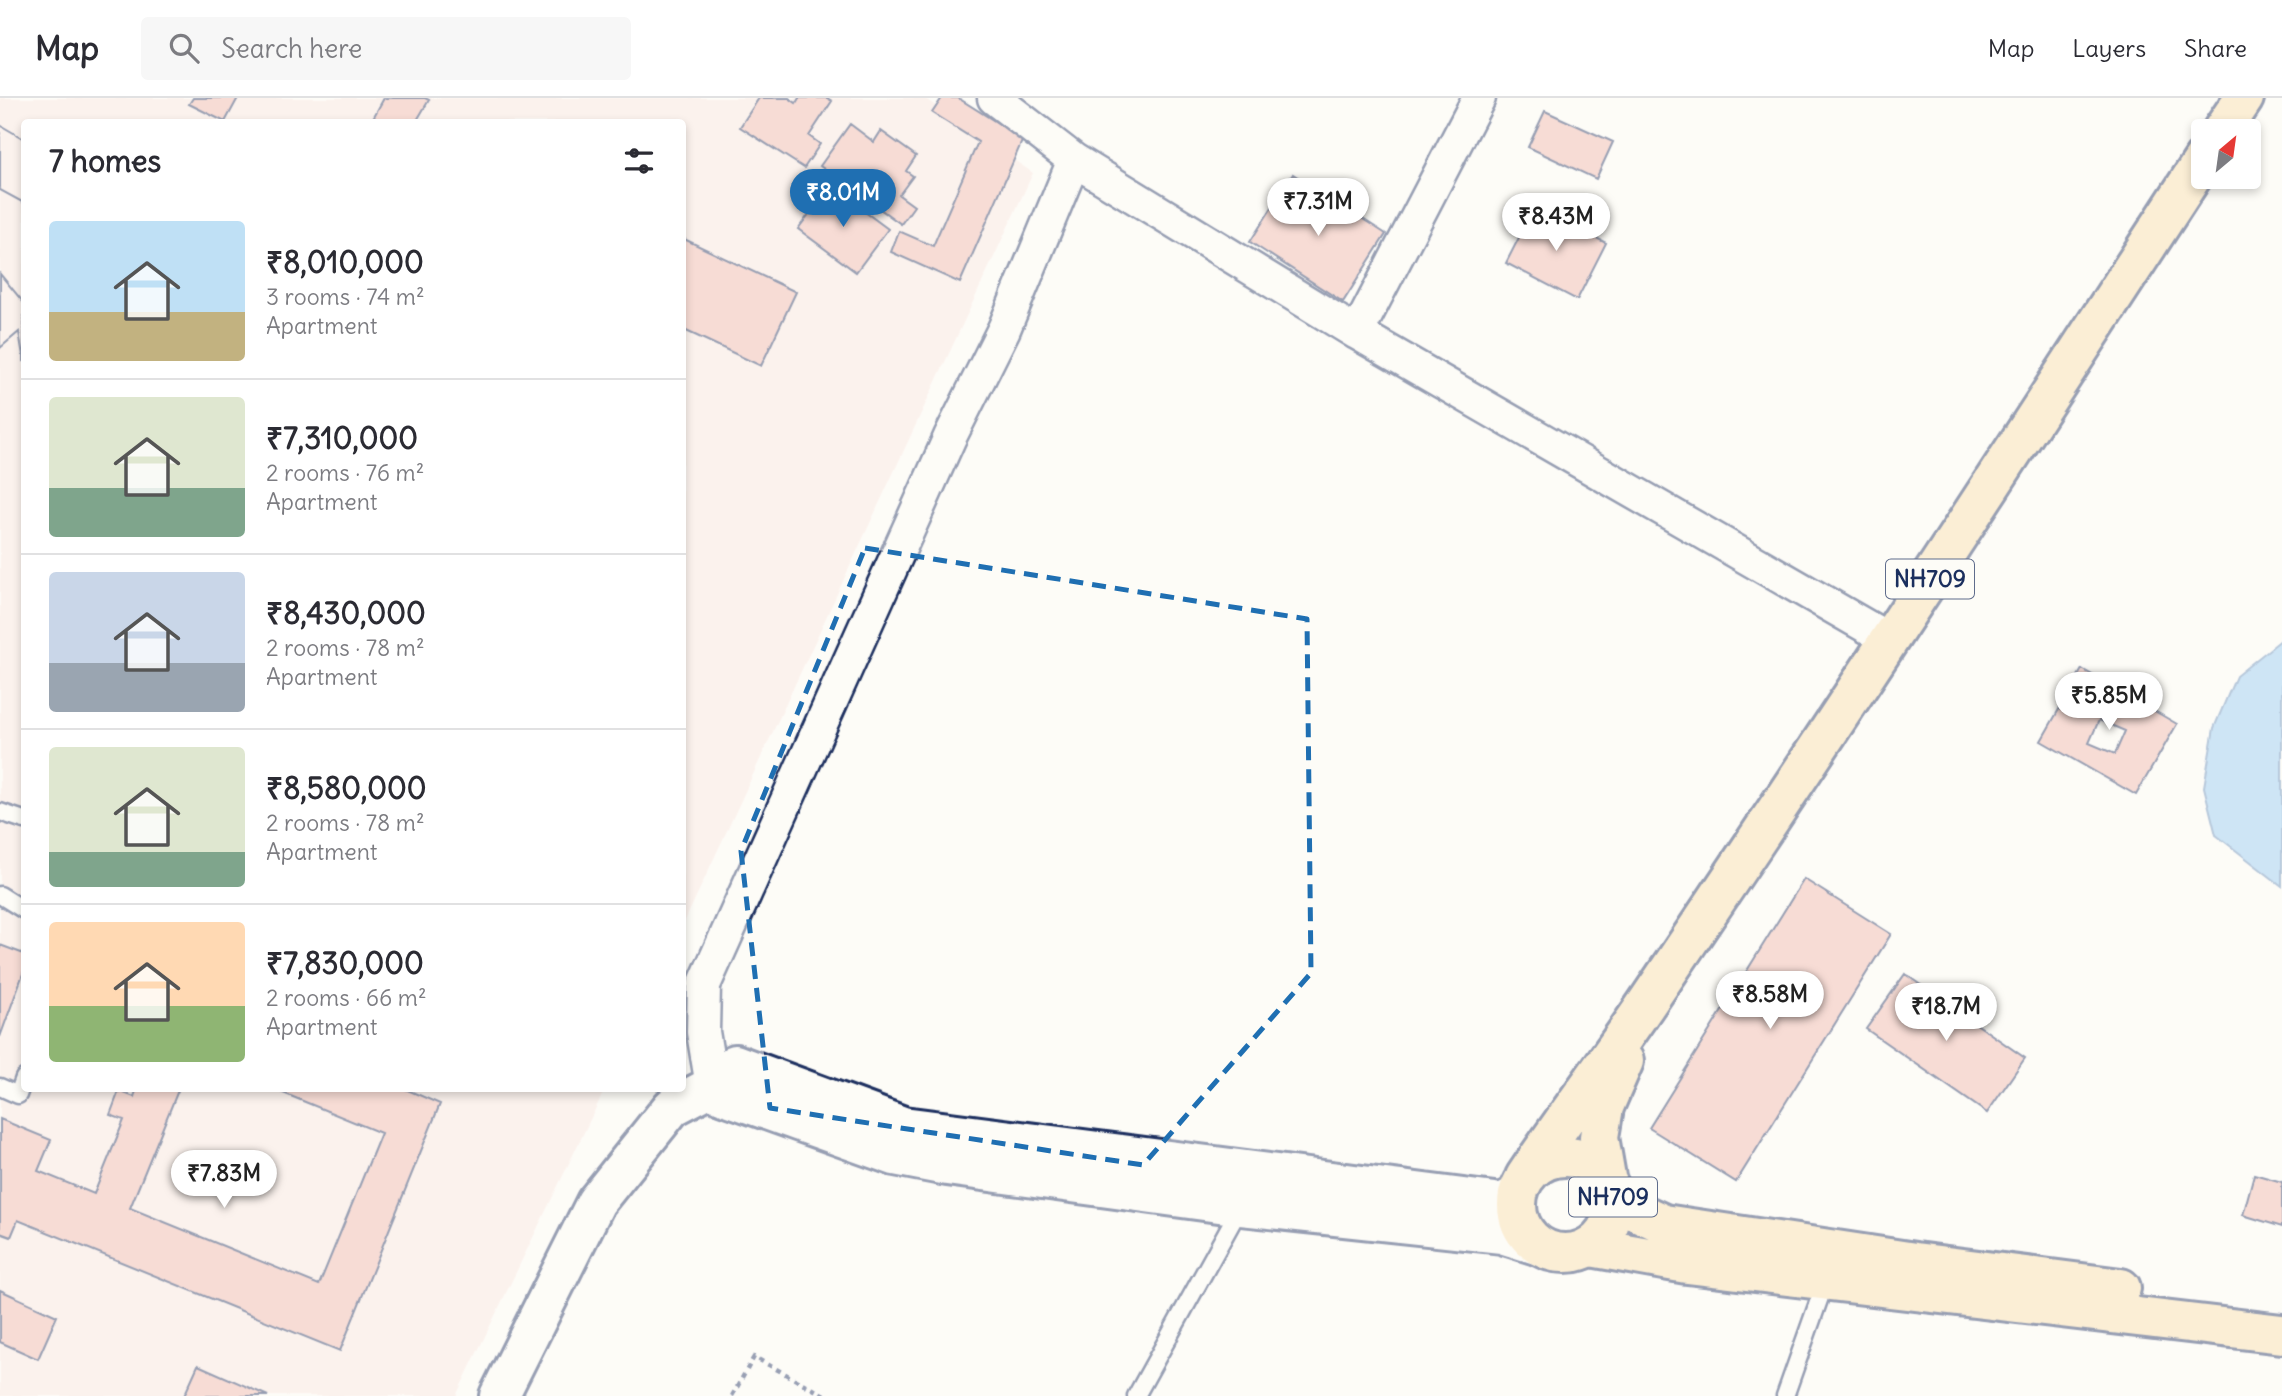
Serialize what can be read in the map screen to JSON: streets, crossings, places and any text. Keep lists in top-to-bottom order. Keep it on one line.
{"streets":{"main road":["NH709"]},"north":"top right","page":{"header":"Map","search":"Search here","nav":["Map","Layers","Share"],"heading":"7 homes","price":["₹8.01M","₹7.31M","₹8.43M","₹5.85M","₹8.58M","₹18.7M","₹7.83M"],"list":[{"name":"₹8,010,000","note":"3 rooms · 74 m² · Apartment"},{"name":"₹7,310,000","note":"2 rooms · 76 m² · Apartment"},{"name":"₹8,430,000","note":"2 rooms · 78 m² · Apartment"},{"name":"₹8,580,000","note":"2 rooms · 78 m² · Apartment"},{"name":"₹7,830,000","note":"2 rooms · 66 m² · Apartment"}]}}
